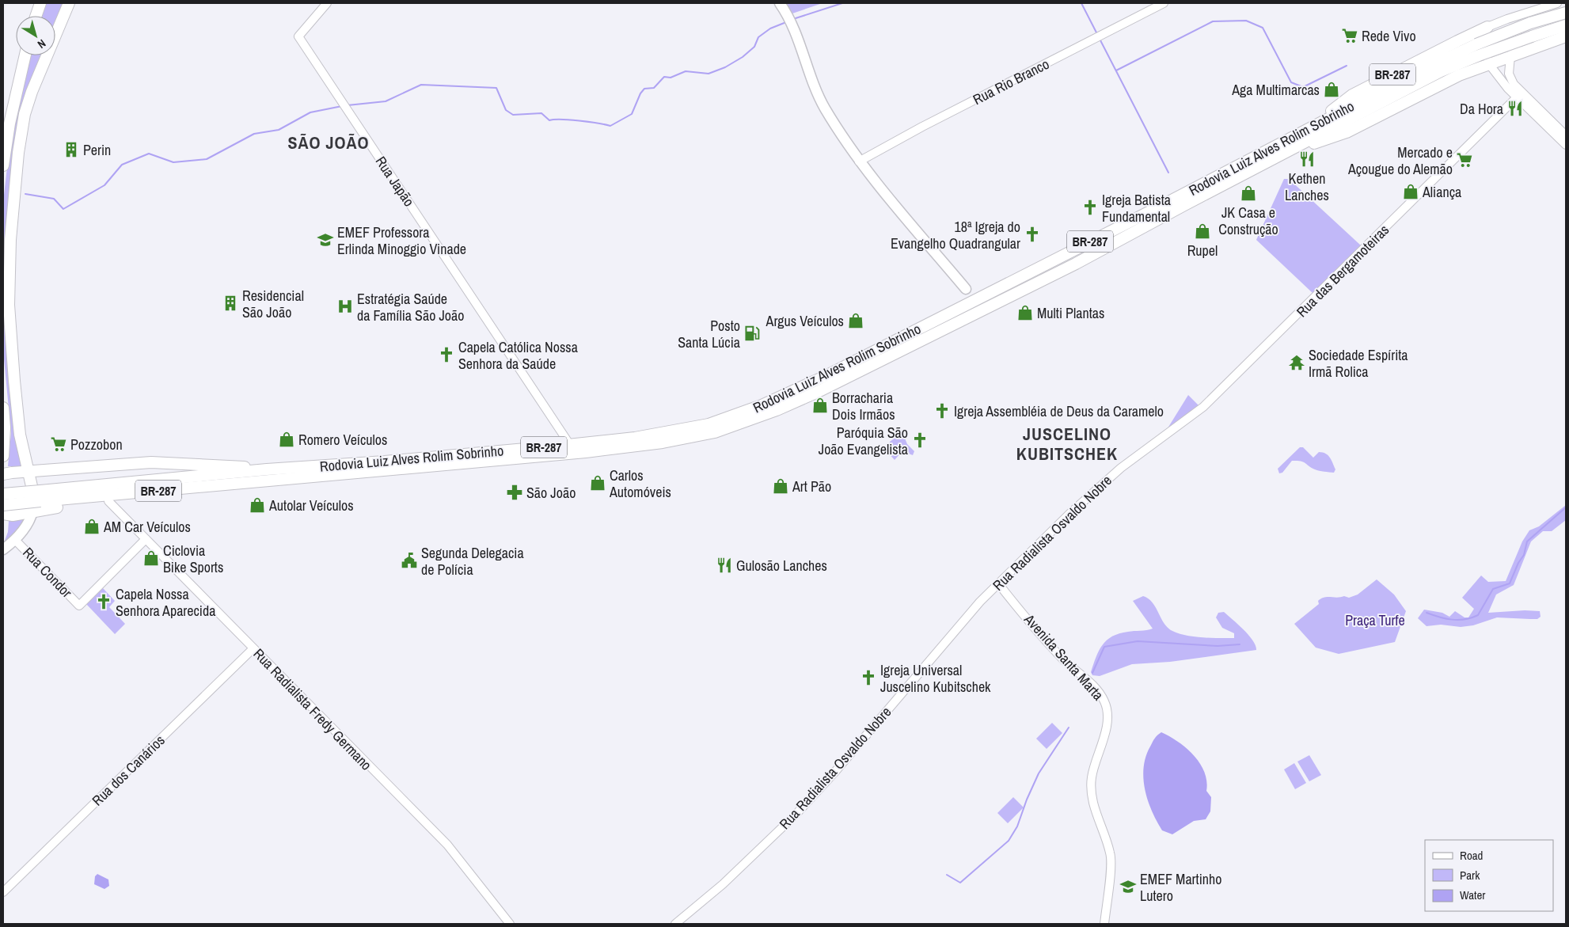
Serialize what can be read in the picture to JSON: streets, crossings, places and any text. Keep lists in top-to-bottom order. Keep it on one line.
{"streets":{"highway":["BR-287","Rodovia Luiz Alves Rolim Sobrinho"],"street":["Rua Rio Branco","Rua Japão","Rua das Bergamoteiras","Rua Radialista Osvaldo Nobre","Rua Condor","Avenida Santa Marta","Rua Radialista Fredy Germano","Rua dos Canários"]},"crossings":[["BR-287","Rodovia Luiz Alves Rolim Sobrinho"],["BR-287","Rua Radialista Fredy Germano"],["Rodovia Luiz Alves Rolim Sobrinho","Rua Japão"],["Rua das Bergamoteiras","Rua Radialista Osvaldo Nobre"],["Rua Radialista Osvaldo Nobre","Avenida Santa Marta"],["Rua Condor","Rua Radialista Fredy Germano"],["Rua Radialista Fredy Germano","Rua dos Canários"]],"districts":["SÃO JOÃO","JUSCELINO KUBITSCHEK"],"parks":["Praça Turfe"],"places":{"supermarket":["Rede Vivo","Mercado e Açougue do Alemão","Pozzobon"],"shop":["Aga Multimarcas","Aliança","JK Casa e Construção","Rupel","Multi Plantas","Argus Veículos","Borracharia Dois Irmãos","Romero Veículos","Carlos Automóveis","Art Pão","Autolar Veículos","AM Car Veículos","Ciclovia Bike Sports"],"restaurant":["Da Hora","Kethen Lanches","Gulosão Lanches"],"building":["Perin","Residencial São João"],"church":["Igreja Batista Fundamental","18ª Igreja do Evangelho Quadrangular","Capela Católica Nossa Senhora da Saúde","Igreja Assembléia de Deus da Caramelo","Paróquia São João Evangelista","Capela Nossa Senhora Aparecida","Igreja Universal Juscelino Kubitschek"],"school or university":["EMEF Professora Erlinda Minoggio Vinade","EMEF Martinho Lutero"],"hospital":["Estratégia Saúde da Família São João"],"fuel station":["Posto Santa Lúcia"],"temple":["Sociedade Espírita Irmã Rolica"],"pharmacy":["São João"],"public building":["Segunda Delegacia de Polícia"]},"legend":["Road","Park","Water"],"north":"bottom right"}
